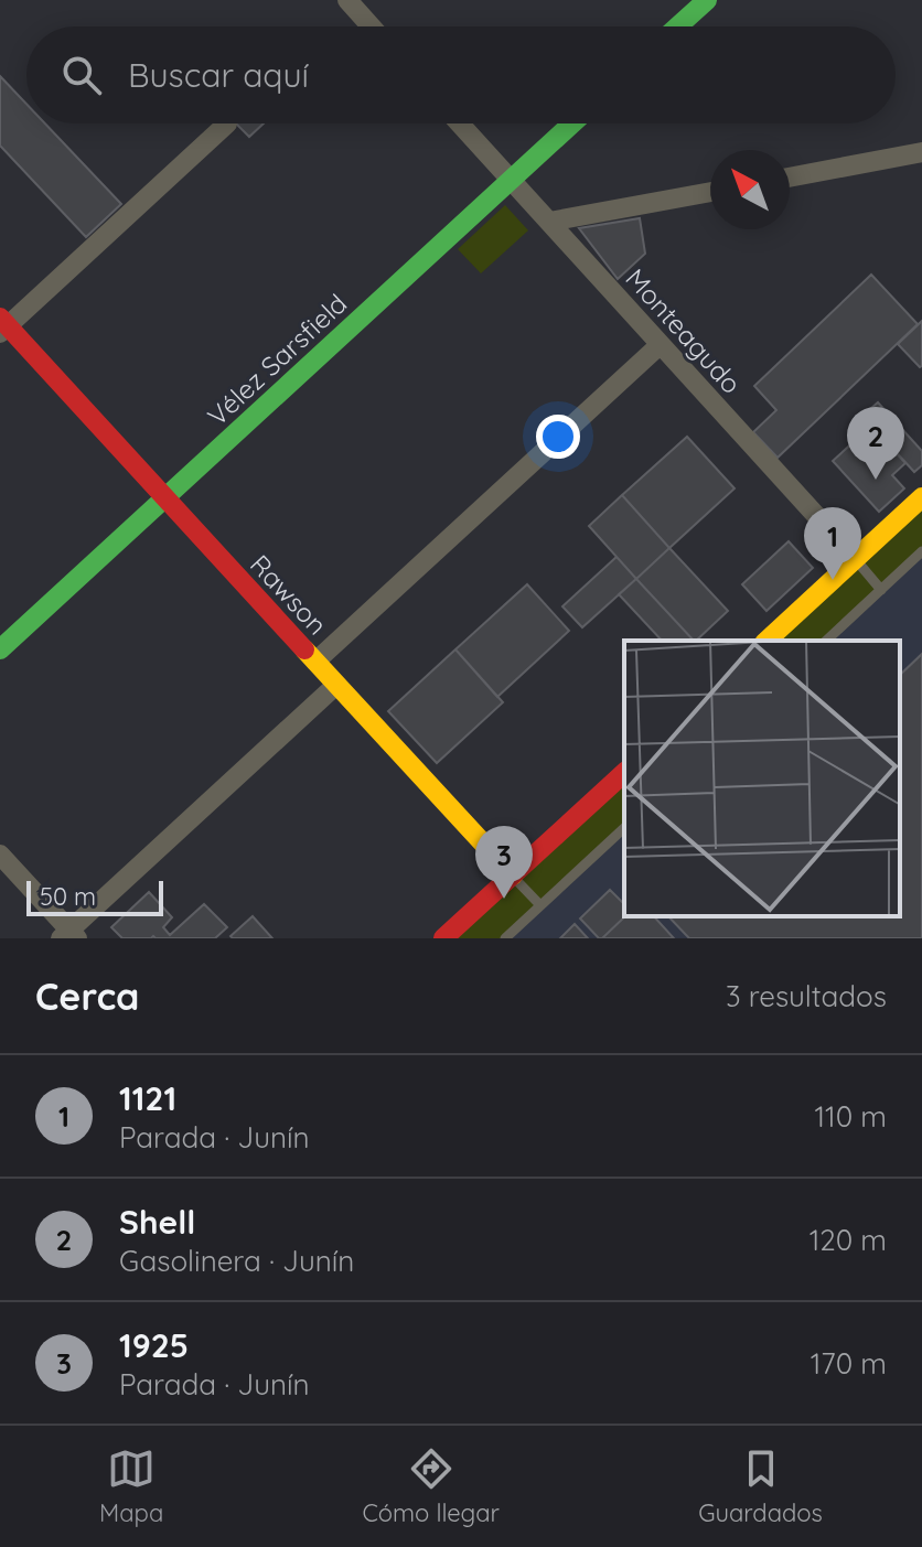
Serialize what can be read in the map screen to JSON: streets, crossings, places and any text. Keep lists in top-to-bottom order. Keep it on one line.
{"streets":{"main road":["Vélez Sarsfield","Rawson"],"street":["Monteagudo"]},"crossings":[["Monteagudo","Vélez Sarsfield"],["Vélez Sarsfield","Rawson"]],"scale_bar":"50 m","north":"top left","page":{"search":"Buscar aquí","pins":["2","1","3"],"scale":"50 m","heading":["Cerca","3 resultados"],"list":[{"mark":"1","name":"1121","note":"Parada · Junín","value":"110 m"},{"mark":"2","name":"Shell","note":"Gasolinera · Junín","value":"120 m"},{"mark":"3","name":"1925","note":"Parada · Junín","value":"170 m"}],"nav":["Mapa","Cómo llegar","Guardados"]}}
